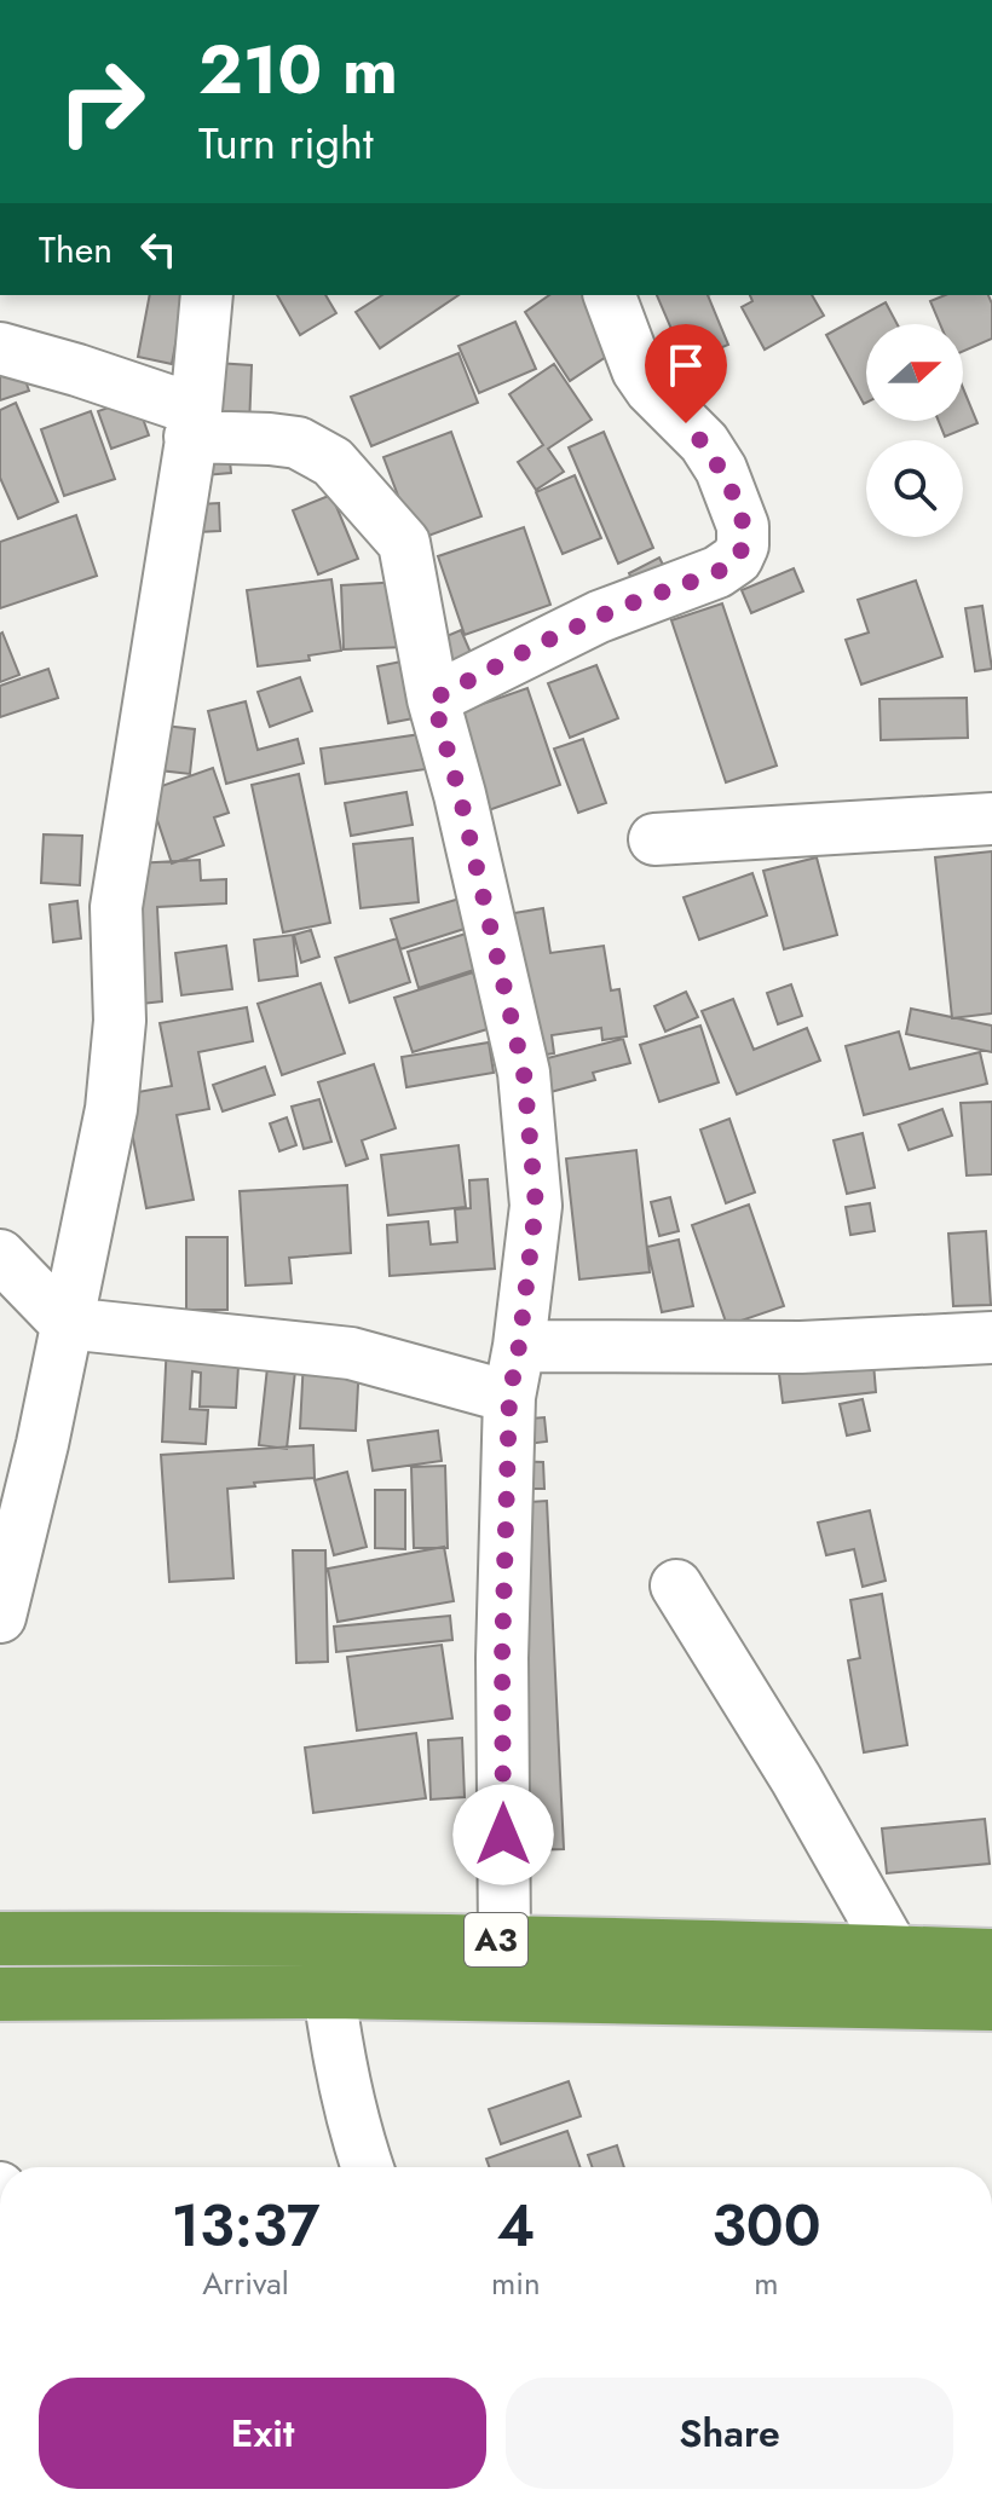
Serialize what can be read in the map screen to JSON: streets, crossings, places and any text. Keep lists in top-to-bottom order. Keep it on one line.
{"streets":{"highway":["A3"]},"north":"right","page":{"turn":["210 m","Turn right"],"then":"Then","eta":["13:37","Arrival","4","min","300","m"],"buttons":["Exit","Share"]}}
